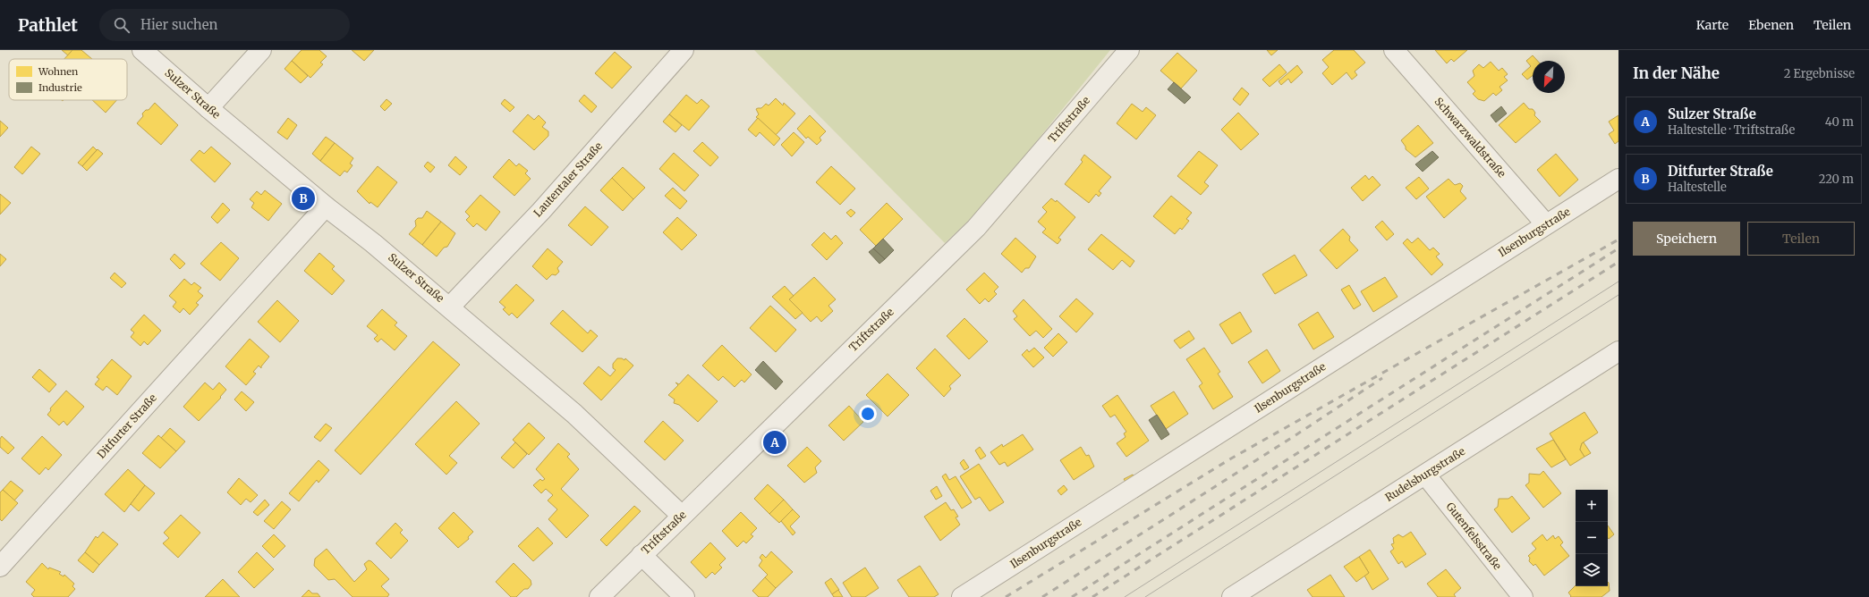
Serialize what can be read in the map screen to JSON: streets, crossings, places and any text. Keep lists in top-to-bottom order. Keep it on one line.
{"streets":{"street":["Sulzer Straße","Triftstraße","Schwarzwaldstraße","Lautentaler Straße","Ilsenburgstraße","Ditfurter Straße","Rudelsburgstraße","Gutenfelsstraße"]},"crossings":[["Sulzer Straße","Triftstraße"],["Sulzer Straße","Lautentaler Straße"],["Sulzer Straße","Ditfurter Straße"],["Schwarzwaldstraße","Ilsenburgstraße"],["Rudelsburgstraße","Gutenfelsstraße"]],"legend":["Wohnen","Industrie"],"north":"bottom left","page":{"header":"Pathlet","search":"Hier suchen","nav":["Karte","Ebenen","Teilen"],"heading":["In der Nähe","2 Ergebnisse"],"list":[{"mark":"A","name":"Sulzer Straße","note":"Haltestelle · Triftstraße","value":"40 m"},{"mark":"B","name":"Ditfurter Straße","note":"Haltestelle","value":"220 m"}],"pins":["B","A"],"buttons":["Speichern","Teilen"],"map_buttons":["+","−"]}}
